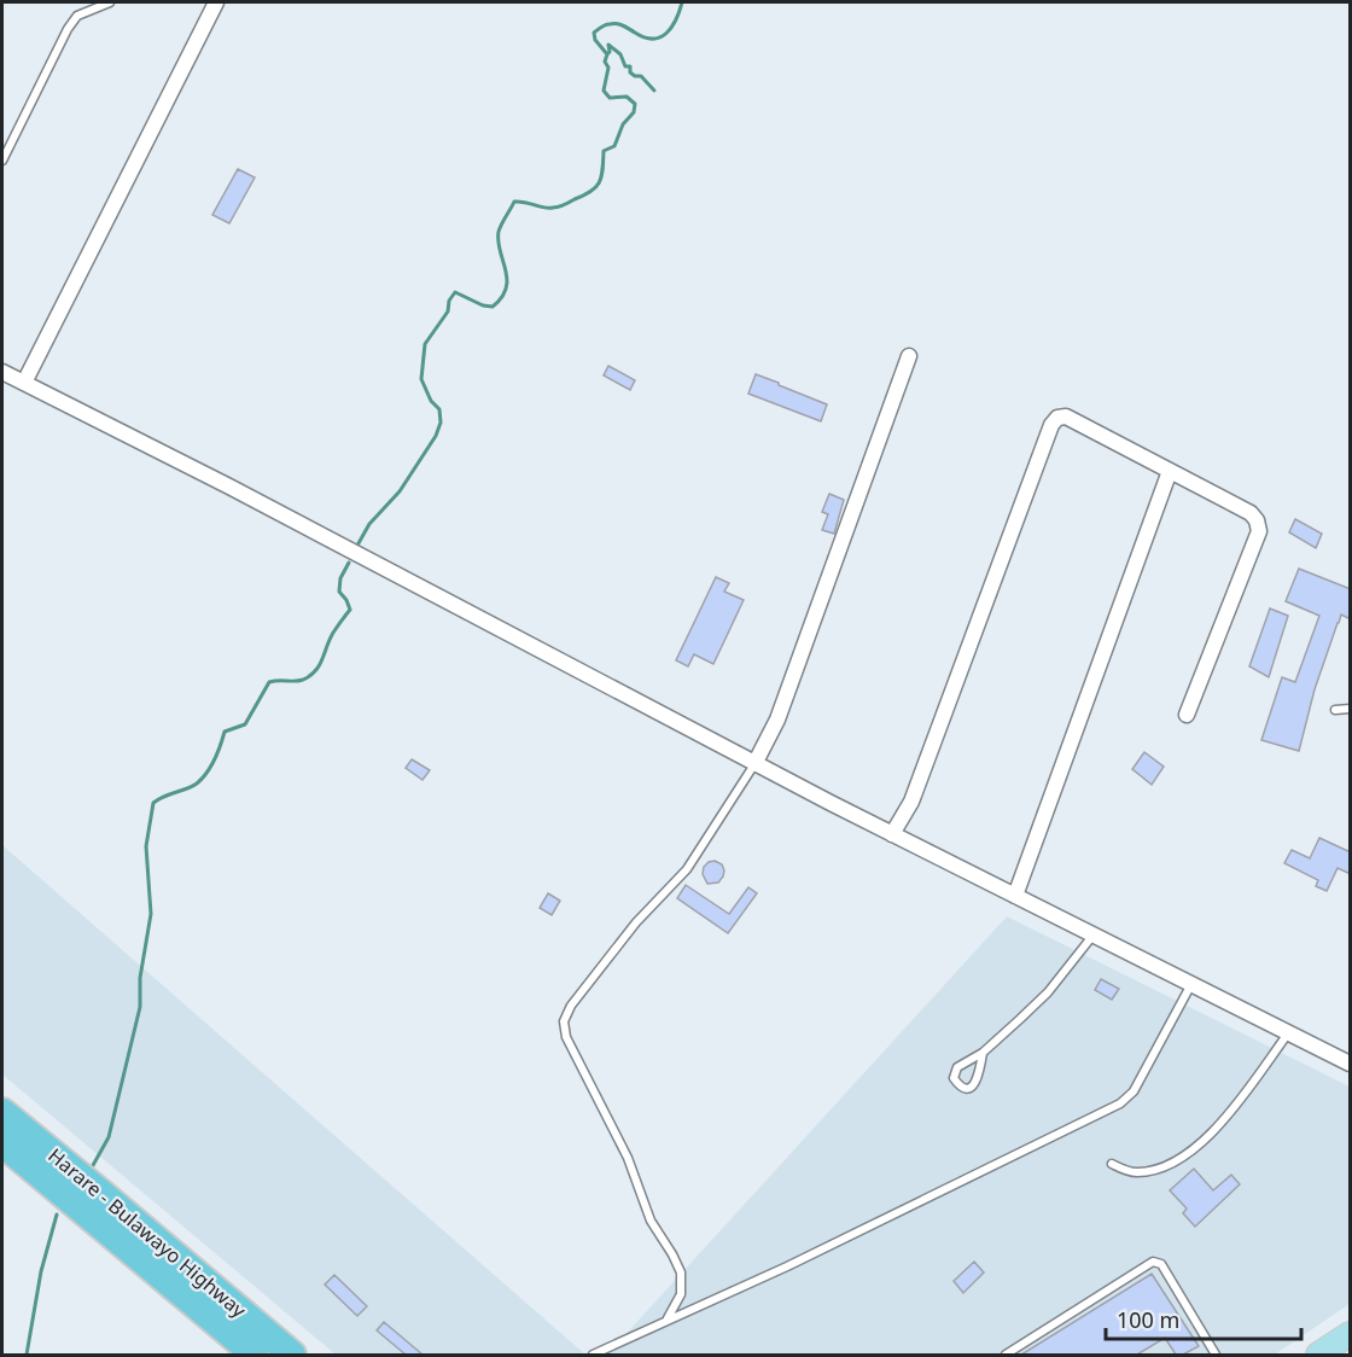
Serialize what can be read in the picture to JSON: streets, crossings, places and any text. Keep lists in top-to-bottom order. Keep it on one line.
{"streets":{"highway":["Harare - Bulawayo Highway"]},"scale_bar":"100 m"}
